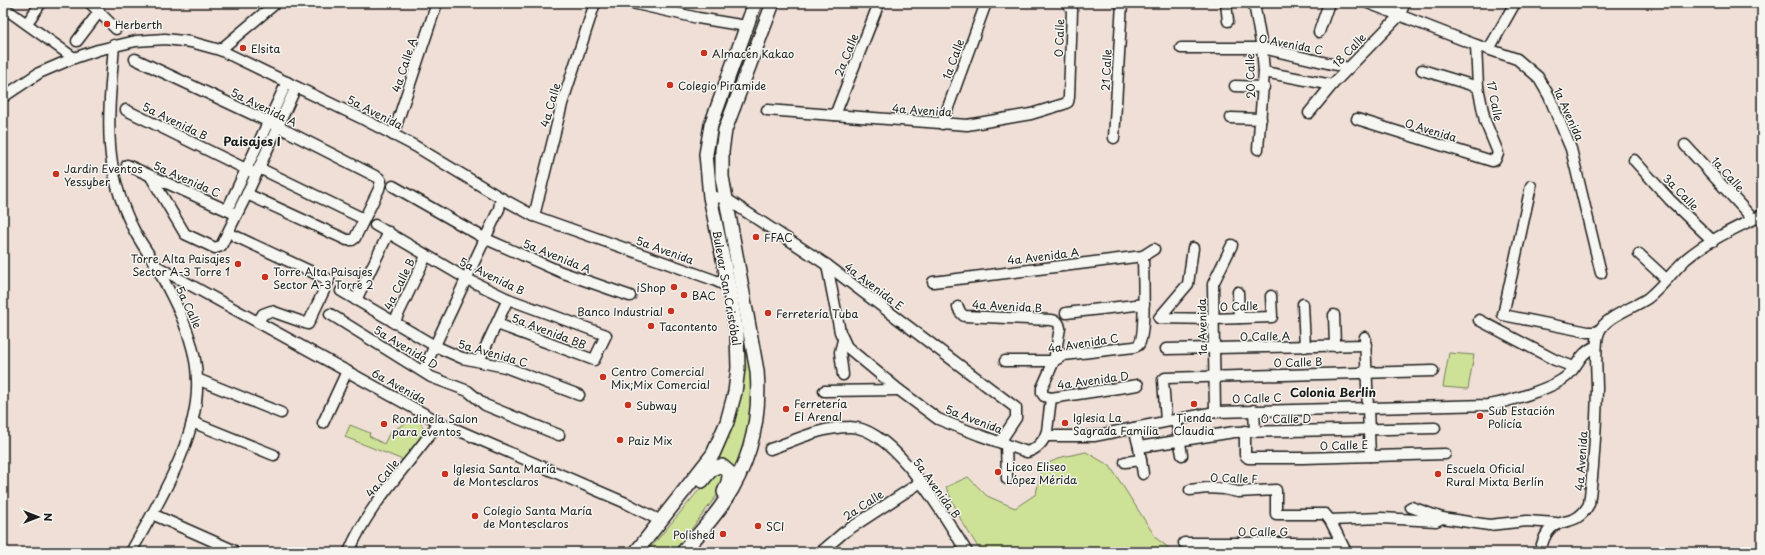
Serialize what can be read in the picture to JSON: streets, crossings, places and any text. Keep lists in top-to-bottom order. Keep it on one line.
{"streets":{"main road":["Bulevar San Cristóbal"],"street":["0 Calle","0 Avenida C","18 Calle","2a Calle","1a Calle","4a Calle A","21 Calle","20 Calle","17 Calle","4a Calle","5a Avenida A","4a Avenida","5a Avenida","1a Avenida","5a Avenida B","0 Avenida","5a Avenida C","3a Calle","4a Avenida A","4a Calle B","4a Avenida E","4a Avenida B","5a Calle","5a Avenida BB","0 Calle A","4a Avenida C","5a Avenida D","0 Calle B","4a Avenida D","6a Avenida","0 Calle C","0 Calle D","0 Calle E","0 Calle F","0 Calle G"]},"crossings":[["0 Calle","4a Avenida"],["0 Calle","1a Avenida"],["0 Avenida C","18 Calle"],["0 Avenida C","20 Calle"],["18 Calle","1a Avenida"],["2a Calle","4a Avenida"],["2a Calle","5a Avenida B"],["1a Calle","4a Avenida"],["4a Calle A","5a Avenida"],["17 Calle","1a Avenida"],["17 Calle","0 Avenida"],["4a Calle","5a Avenida"],["4a Calle","6a Avenida"],["5a Avenida A","5a Avenida B"],["4a Avenida","0 Calle C"],["4a Avenida","0 Calle F"],["5a Avenida","4a Avenida E"],["5a Avenida","Bulevar San Cristóbal"],["5a Avenida","5a Calle"],["5a Avenida","0 Calle C"],["1a Avenida","0 Calle A"],["1a Avenida","0 Calle B"],["1a Avenida","0 Calle C"],["5a Avenida B","4a Calle B"],["5a Avenida B","5a Avenida BB"],["5a Avenida C","4a Calle B"],["4a Avenida E","Bulevar San Cristóbal"],["Bulevar San Cristóbal","6a Avenida"],["4a Avenida B","4a Avenida C"],["5a Calle","6a Avenida"],["0 Calle A","0 Calle B"],["0 Calle B","0 Calle C"],["0 Calle D","0 Calle E"]],"districts":["Paisajes I","Colonia Berlin"],"places":["Herberth","Elsita","Almacén Kakao","Colegio Piramide","Jardin Eventos Yessyber","FFAC","Torre Alta Paisajes Sector A-3 Torre 1","Torre Alta Paisajes Sector A-3 Torre 2","iShop","BAC","Banco Industrial","Ferretería Tuba","Tacontento","Centro Comercial Mix;Mix Comercial","Tienda Claudia","Subway","Ferretería El Arenal","Sub Estación Policía","Iglesia La Sagrada Familia","Rondinela Salon para eventos","Paiz Mix","Liceo Eliseo López Mérida","Iglesia Santa María de Montesclaros","Escuela Oficial Rural Mixta Berlín","Colegio Santa María de Montesclaros","SCI","Polished"],"north":"right"}
